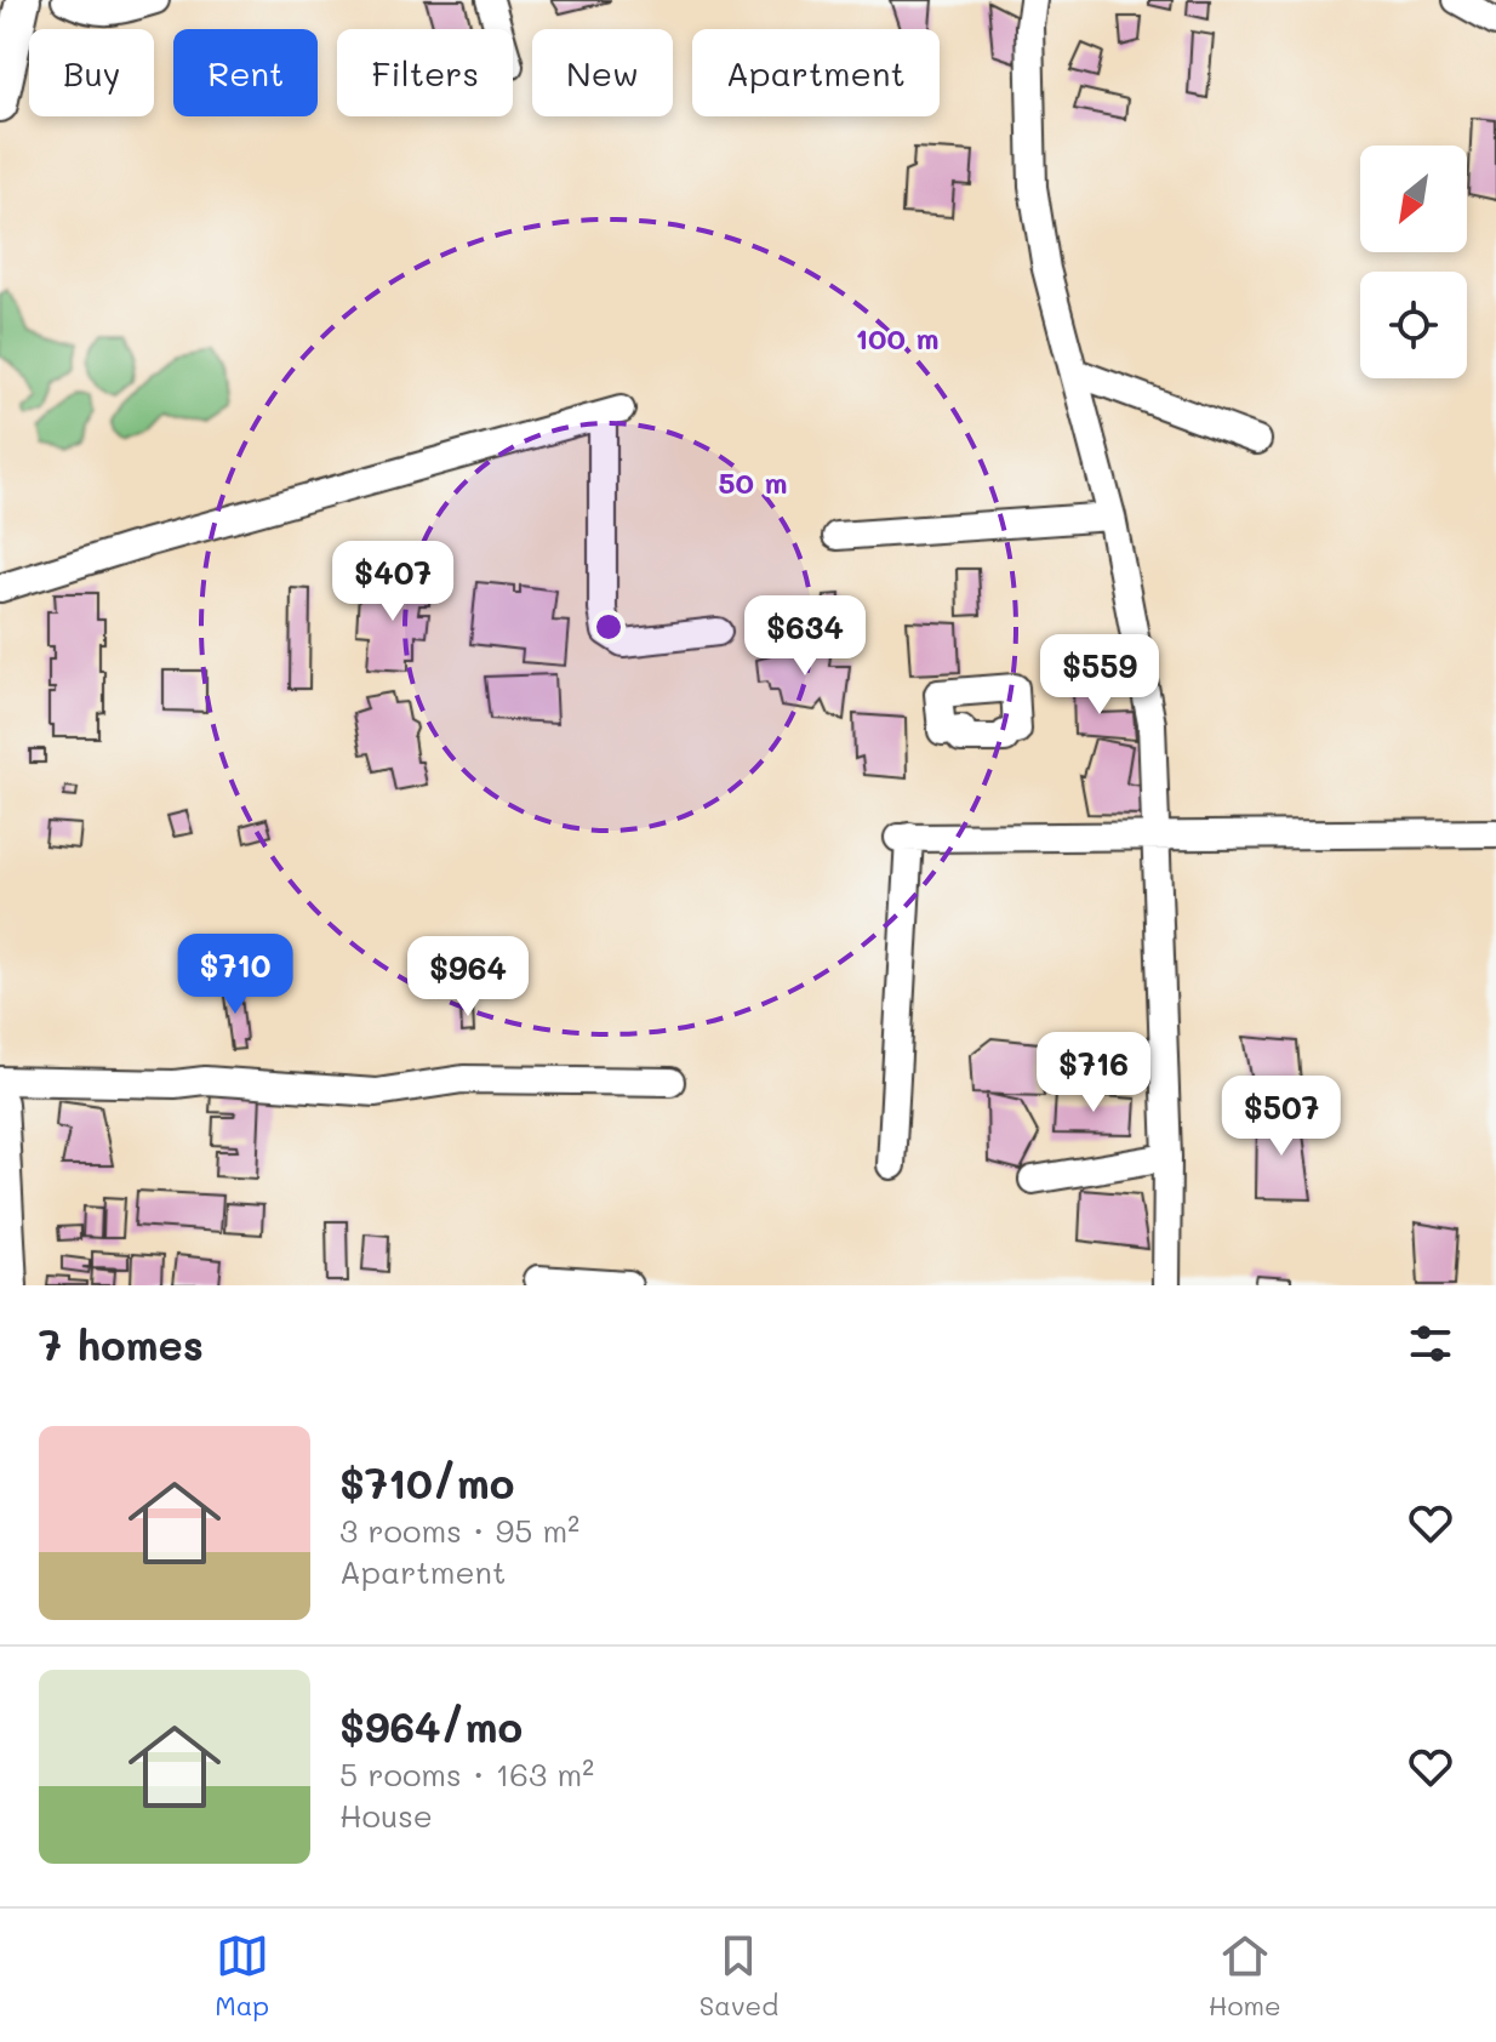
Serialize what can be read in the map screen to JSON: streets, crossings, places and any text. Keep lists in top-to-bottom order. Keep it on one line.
{"north":"bottom left","page":{"chip":["Buy","Rent","Filters","New","Apartment"],"price":["$407","$634","$559","$710","$964","$716","$507"],"heading":"7 homes","list":[{"name":"$710/mo","note":"3 rooms · 95 m² · Apartment"},{"name":"$964/mo","note":"5 rooms · 163 m² · House"}],"tabs":["Map","Saved","Home"]},"rings":["100 m","50 m"]}
